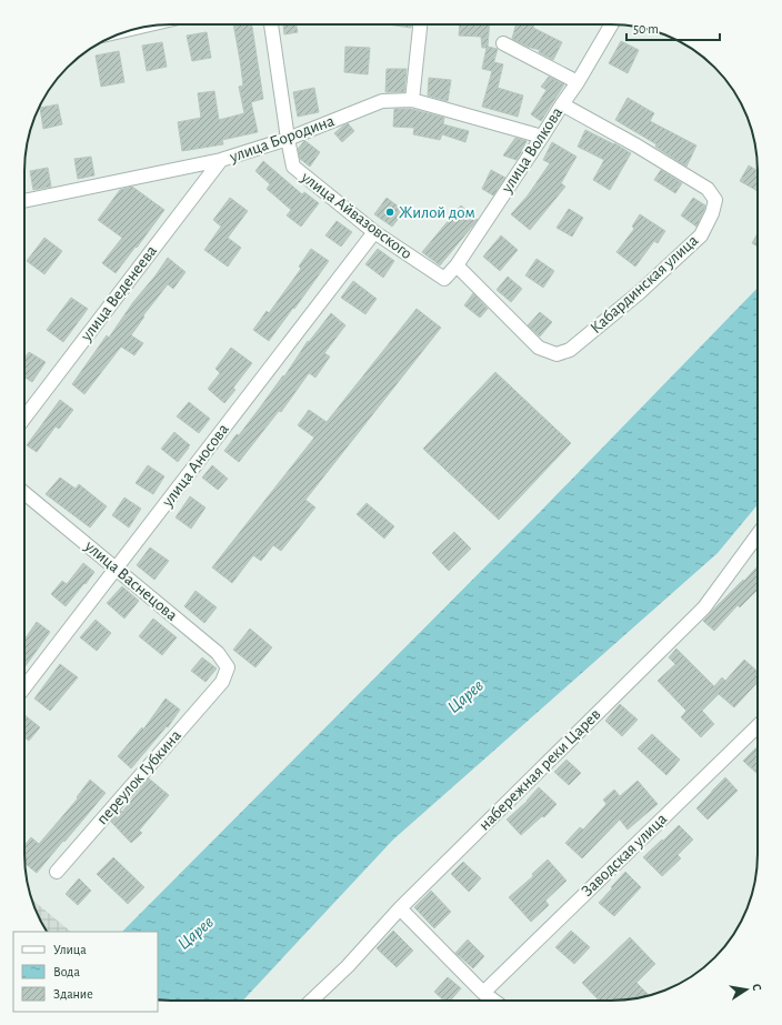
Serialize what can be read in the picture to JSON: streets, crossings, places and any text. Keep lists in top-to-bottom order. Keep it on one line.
{"streets":{"street":["улица Бородина","улица Волкова","улица Айвазовского","Кабардинская улица","улица Веденеева","улица Аносова","улица Васнецова","набережная реки Царев","переулок Губкина","Заводская улица"]},"crossings":[["улица Бородина","улица Волкова"],["улица Бородина","улица Айвазовского"],["улица Бородина","улица Веденеева"],["улица Волкова","улица Айвазовского"],["улица Волкова","Кабардинская улица"],["улица Айвазовского","улица Аносова"],["улица Аносова","улица Васнецова"],["улица Васнецова","переулок Губкина"]],"water":["Царев"],"places":["Жилой дом"],"legend":["Улица","Вода","Здание"],"scale_bar":"50 m","north":"right"}
